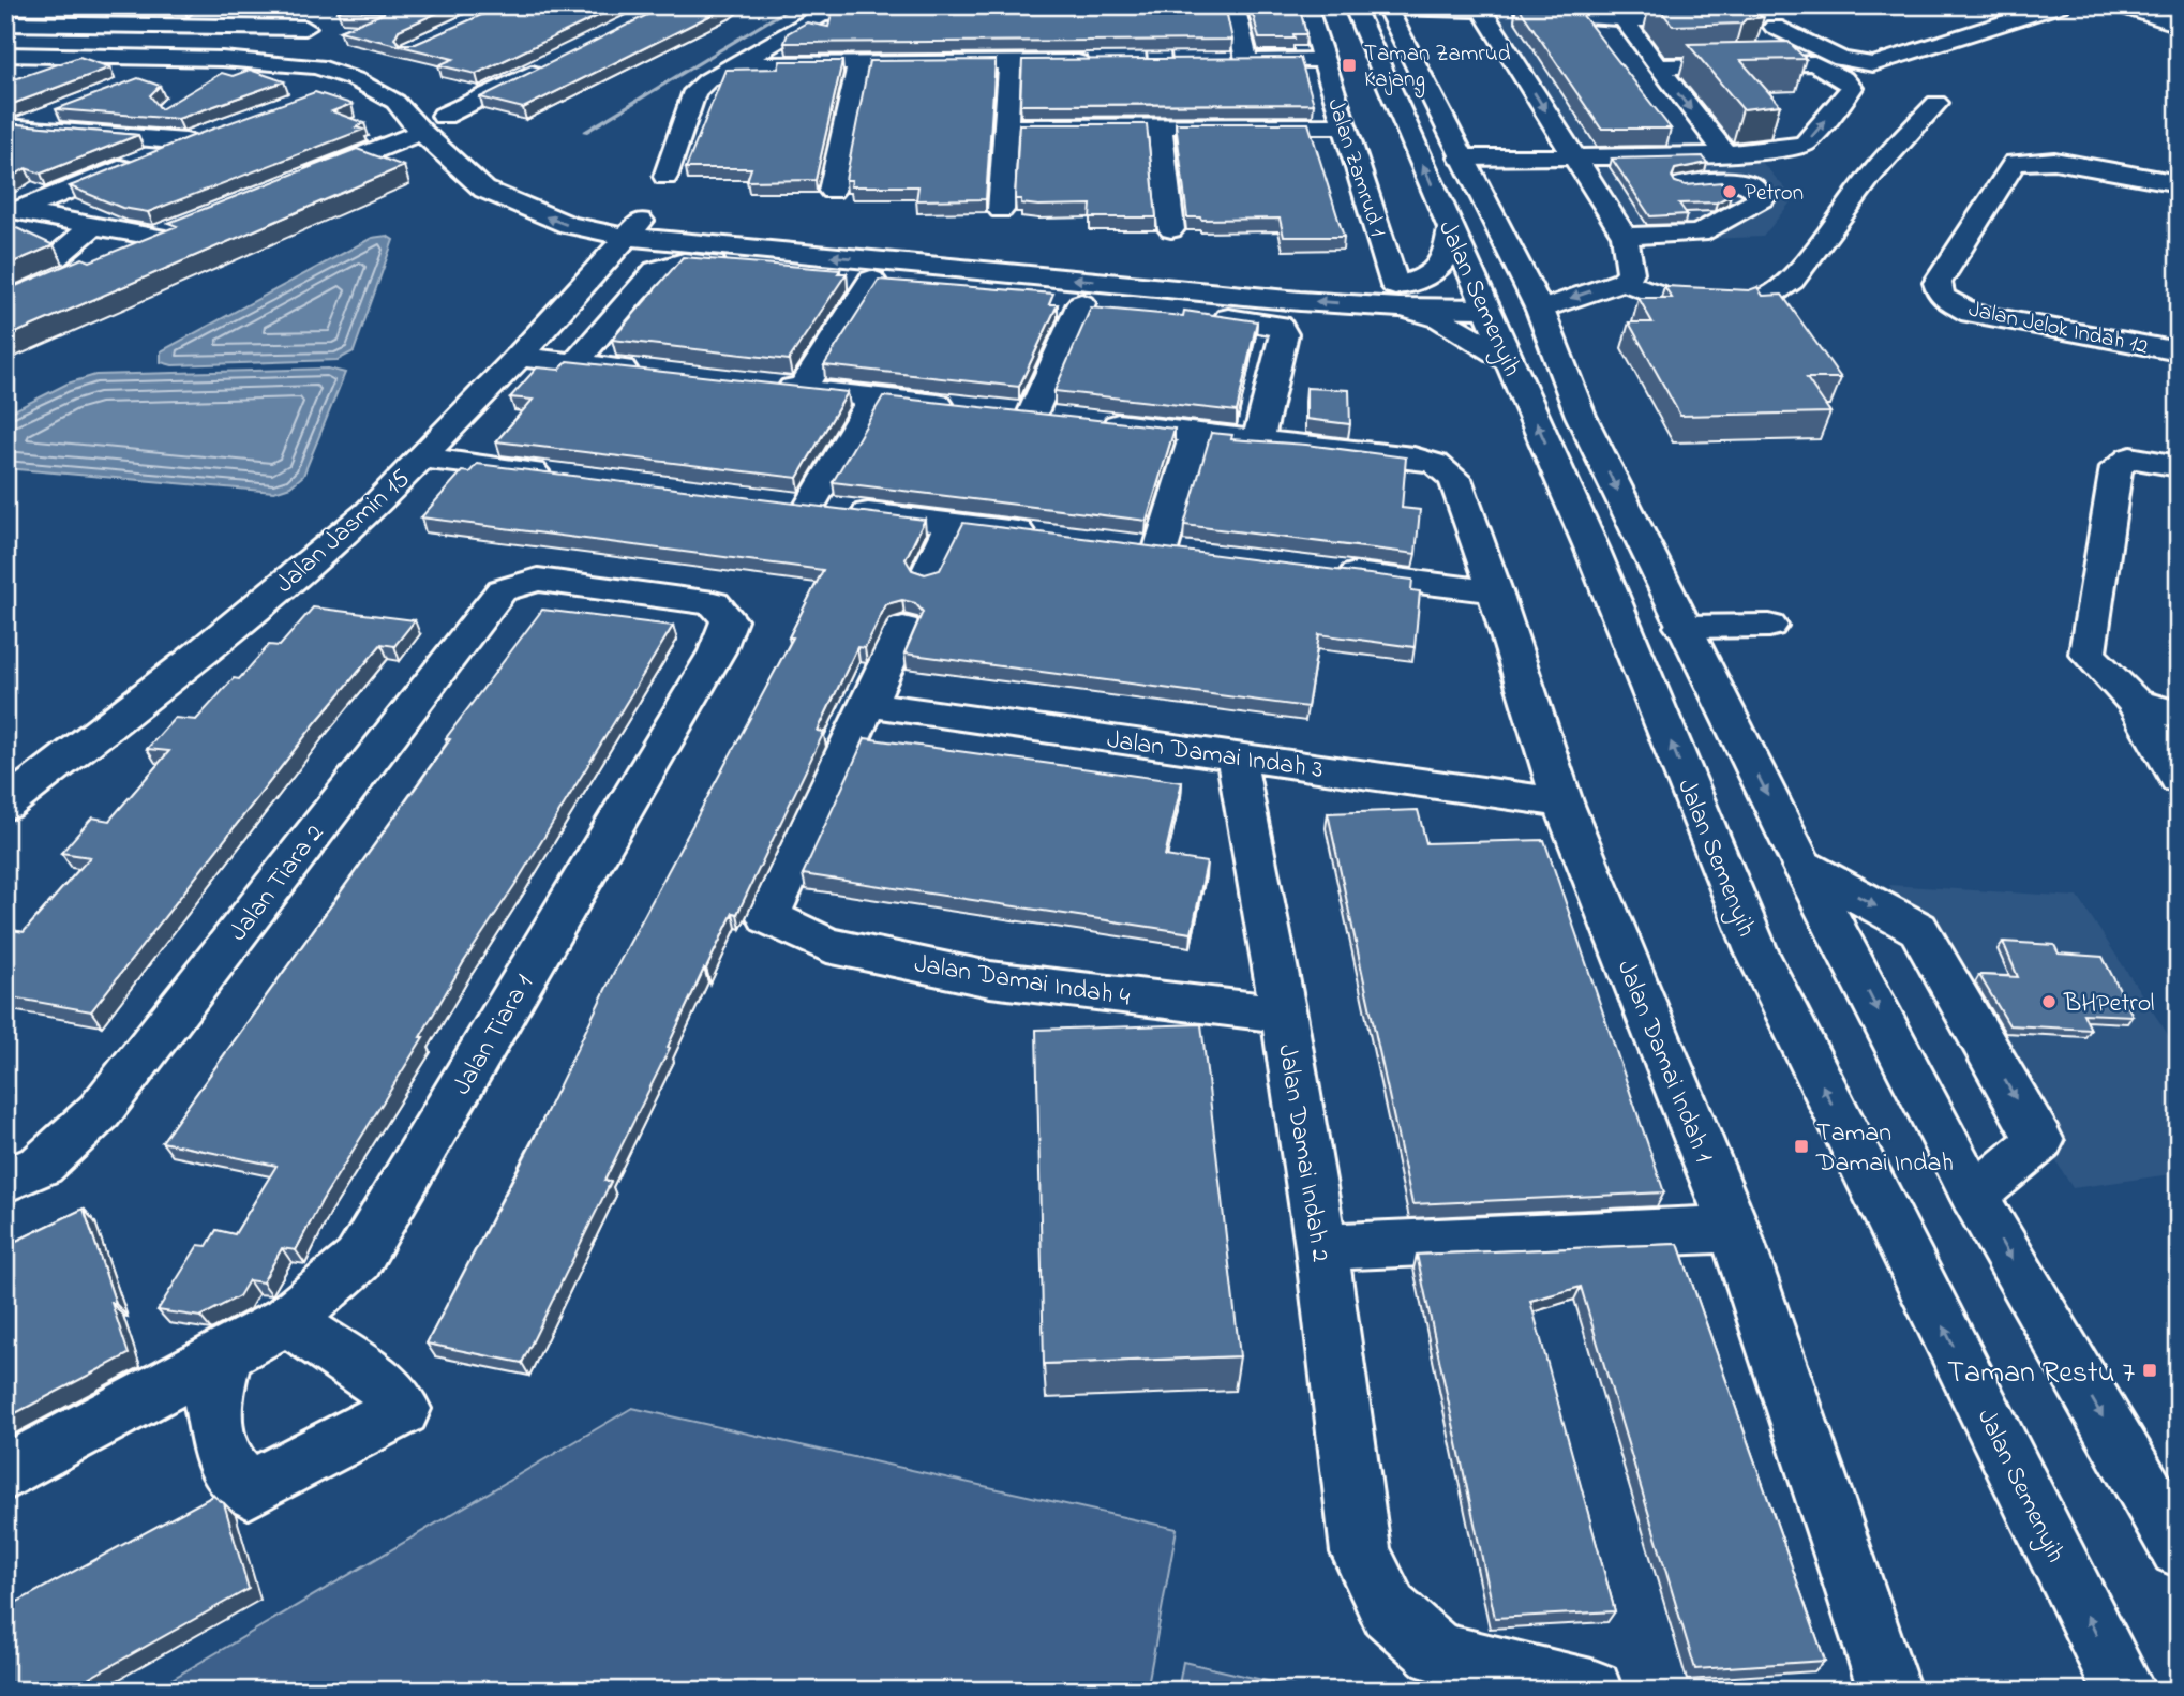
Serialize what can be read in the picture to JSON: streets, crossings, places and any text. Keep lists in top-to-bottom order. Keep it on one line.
{"streets":{"street":["Jalan Zamrud 1","Jalan Semenyih","Jalan Jelok Indah 12","Jalan Jasmin 15","Jalan Damai Indah 3","Jalan Tiara 2","Jalan Damai Indah 4","Jalan Tiara 1","Jalan Damai Indah 1","Jalan Damai Indah 2"]},"crossings":[["Jalan Damai Indah 3","Jalan Damai Indah 4"],["Jalan Damai Indah 3","Jalan Damai Indah 1"],["Jalan Damai Indah 3","Jalan Damai Indah 2"],["Jalan Tiara 2","Jalan Tiara 1"],["Jalan Damai Indah 4","Jalan Damai Indah 2"]],"places":{"transit":["Taman Zamrud Kajang","Taman Damai Indah","Taman Restu 7"],"other":["Petron","BHPetrol"]}}
